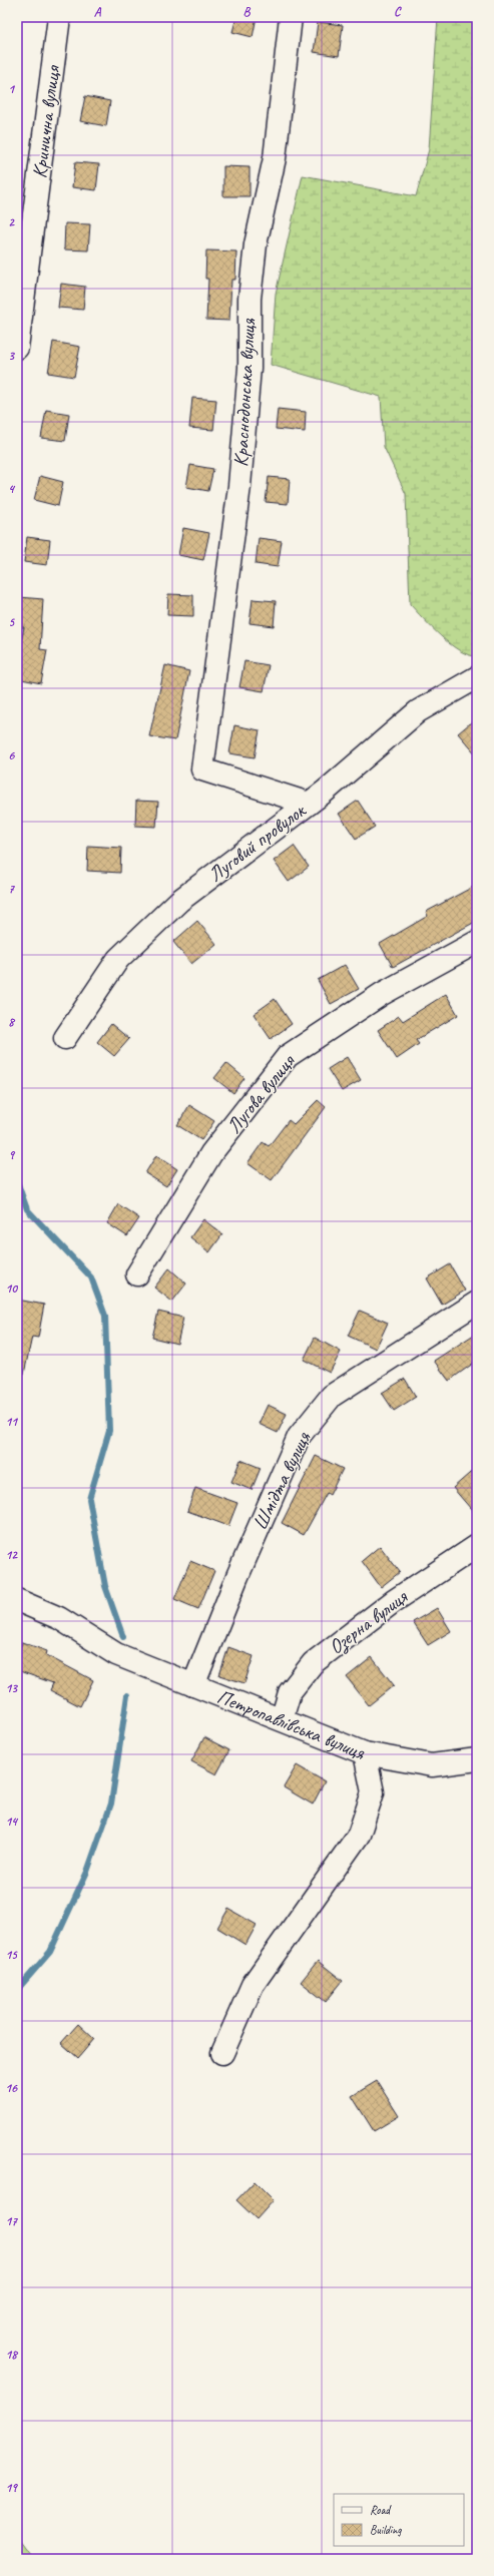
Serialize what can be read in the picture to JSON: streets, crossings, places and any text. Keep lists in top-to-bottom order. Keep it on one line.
{"streets":{"street":["Кринична вулиця","Краснодонська вулиця","Луговий провулок","Лугова вулиця","Шмідта вулиця","Озерна вулиця","Петропавлівська вулиця"]},"crossings":[["Краснодонська вулиця","Луговий провулок"],["Шмідта вулиця","Петропавлівська вулиця"],["Озерна вулиця","Петропавлівська вулиця"]],"legend":["Road","Building"],"grid":{"columns":["A","B","C"],"rows":["1","2","3","4","5","6","7","8","9","10","11","12","13","14","15","16","17","18","19"]}}
